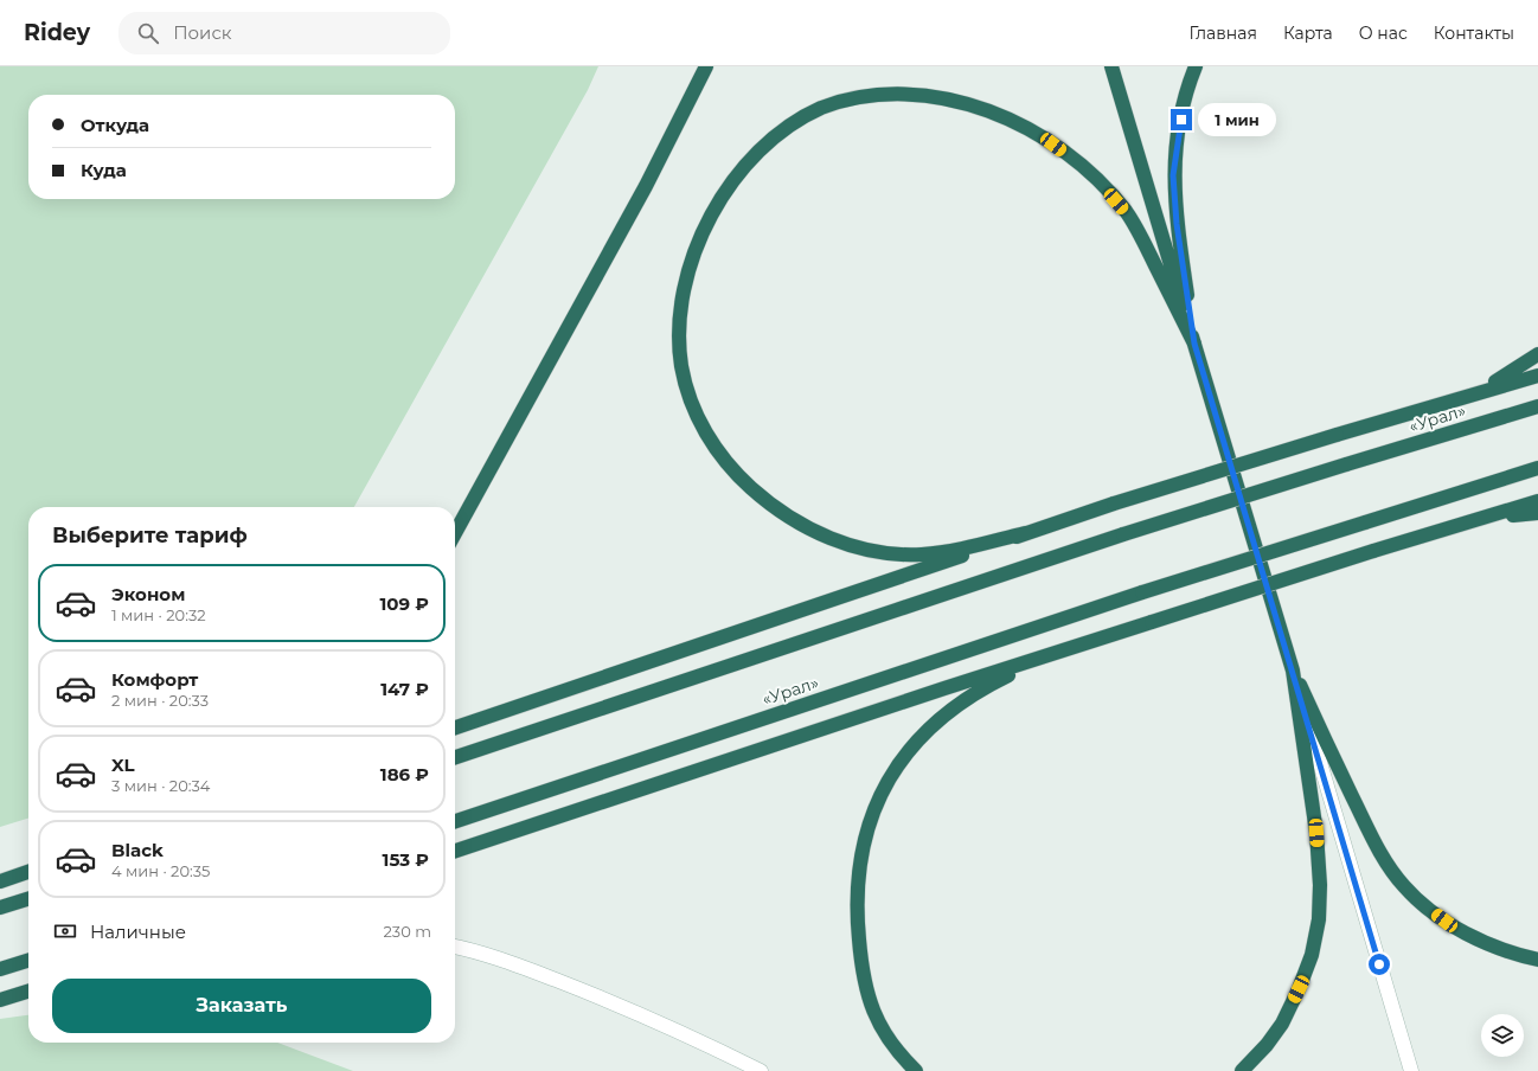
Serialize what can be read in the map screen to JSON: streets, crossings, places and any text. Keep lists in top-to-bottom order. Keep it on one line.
{"streets":{"highway":["«Урал»"]},"page":{"header":"Ridey","search":"Поиск","nav":["Главная","Карта","О нас","Контакты"],"banner":["Откуда","Куда"],"bubble":"1 мин","heading":"Выберите тариф","list":[{"name":"Эконом","note":"1 мин · 20:32","value":"109 ₽"},{"name":"Комфорт","note":"2 мин · 20:33","value":"147 ₽"},{"name":"XL","note":"3 мин · 20:34","value":"186 ₽"},{"name":"Black","note":"4 мин · 20:35","value":"153 ₽"}],"pay":["Наличные","230 m"],"buttons":"Заказать"}}
